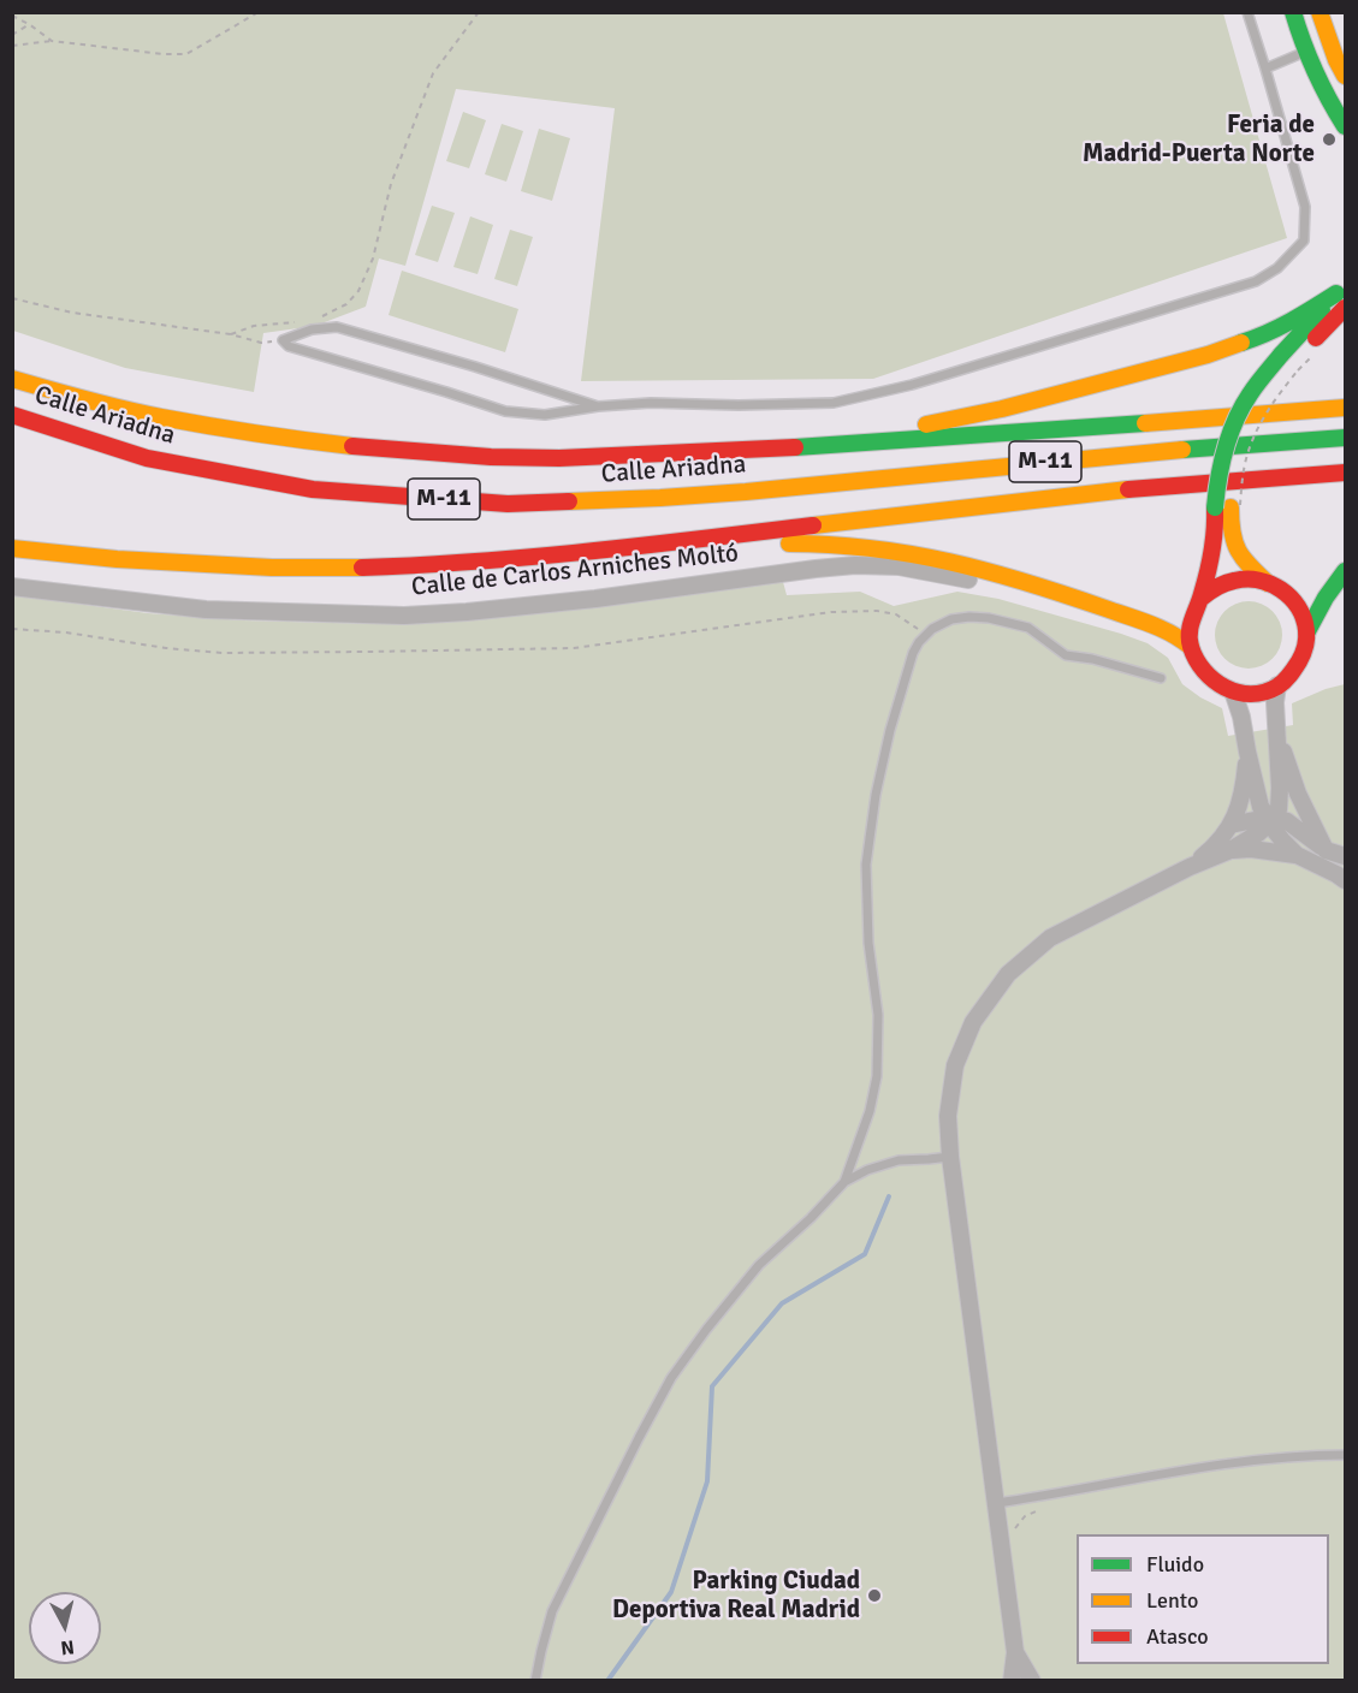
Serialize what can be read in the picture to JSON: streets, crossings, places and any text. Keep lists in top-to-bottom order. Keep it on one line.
{"streets":{"main road":["Calle Ariadna","M-11"],"street":["Calle de Carlos Arniches Moltó"]},"places":["Feria de Madrid-Puerta Norte","Parking Ciudad Deportiva Real Madrid"],"legend":["Fluido","Lento","Atasco"],"north":"bottom"}
